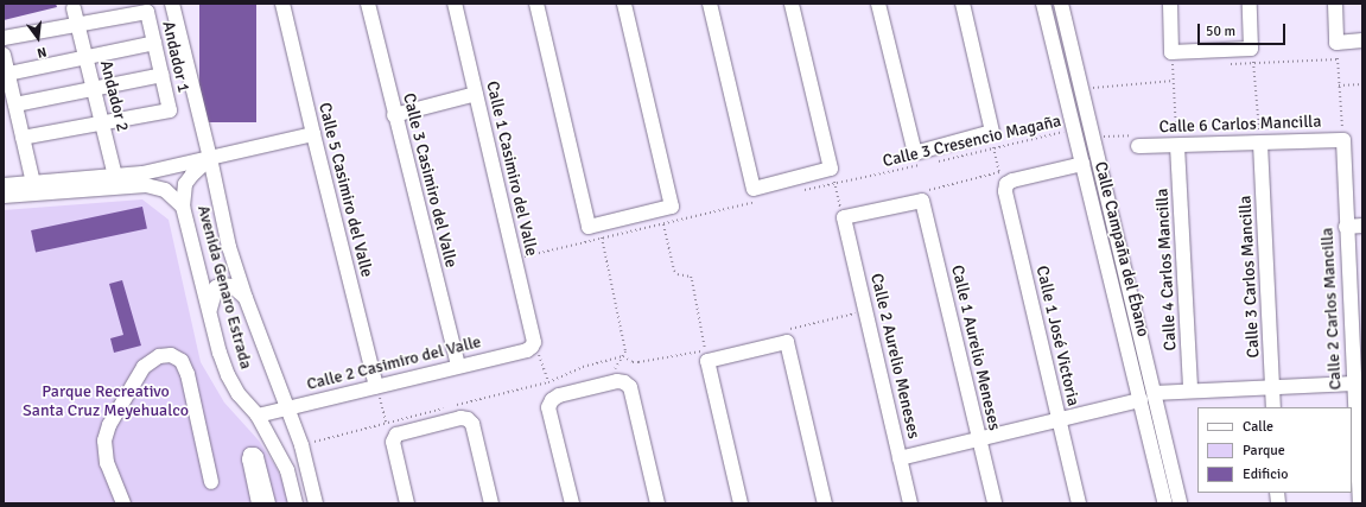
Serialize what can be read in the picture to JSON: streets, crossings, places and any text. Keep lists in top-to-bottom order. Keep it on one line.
{"streets":{"street":["Andador 1","Andador 2","Calle 6 Carlos Mancilla","Calle 1 Casimiro del Valle","Calle 3 Casimiro del Valle","Calle 5 Casimiro del Valle","Calle Campaña del Ébano","Calle 4 Carlos Mancilla","Calle 3 Carlos Mancilla","Avenida Genaro Estrada","Calle 2 Carlos Mancilla","Calle 1 José Victoria","Calle 1 Aurelio Meneses","Calle 2 Aurelio Meneses","Calle 2 Casimiro del Valle"],"path":["Calle 3 Cresencio Magaña"]},"crossings":[["Andador 1","Andador 2"],["Calle 6 Carlos Mancilla","Calle 4 Carlos Mancilla"],["Calle 6 Carlos Mancilla","Calle 3 Carlos Mancilla"],["Calle 6 Carlos Mancilla","Calle 2 Carlos Mancilla"],["Calle 3 Cresencio Magaña","Calle Campaña del Ébano"],["Calle 1 Casimiro del Valle","Calle 2 Casimiro del Valle"],["Calle 3 Casimiro del Valle","Calle 2 Casimiro del Valle"],["Calle 5 Casimiro del Valle","Calle 2 Casimiro del Valle"],["Avenida Genaro Estrada","Calle 2 Casimiro del Valle"]],"parks":["Parque Recreativo Santa Cruz Meyehualco"],"legend":["Calle","Parque","Edificio"],"scale_bar":"50 m","north":"bottom"}
